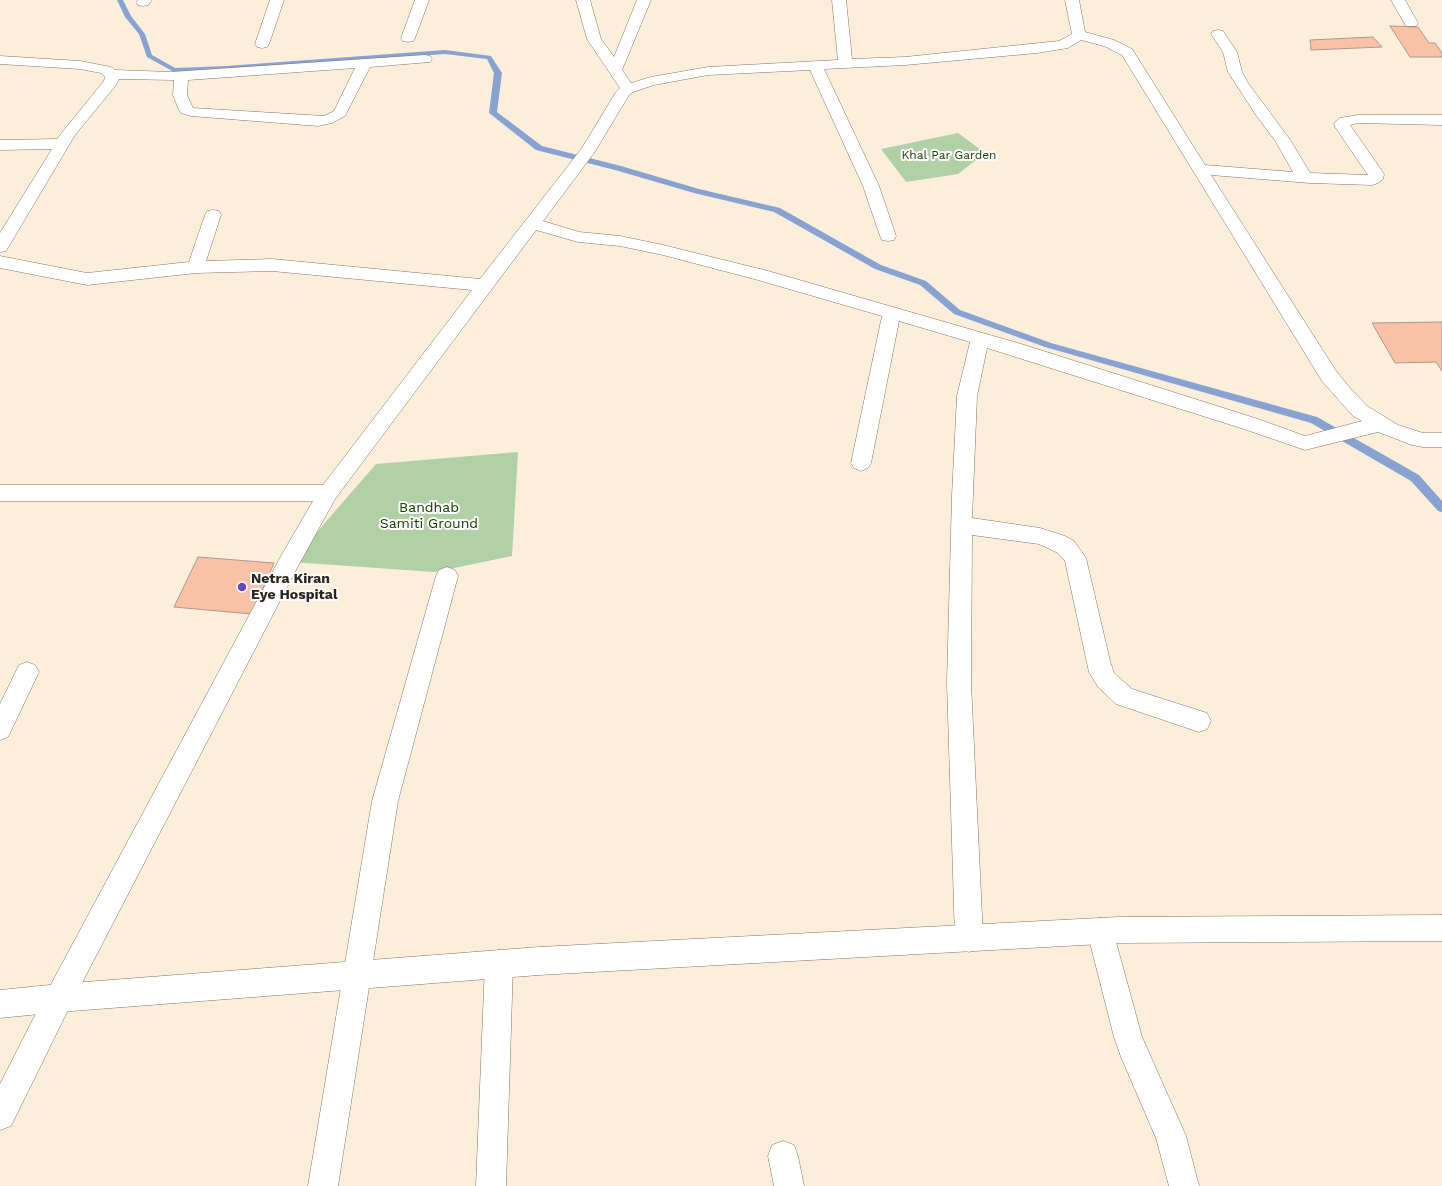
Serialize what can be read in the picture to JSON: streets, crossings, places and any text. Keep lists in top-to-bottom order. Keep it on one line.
{"parks":["Khal Par Garden","Bandhab Samiti Ground"],"places":["Netra Kiran Eye Hospital"]}
